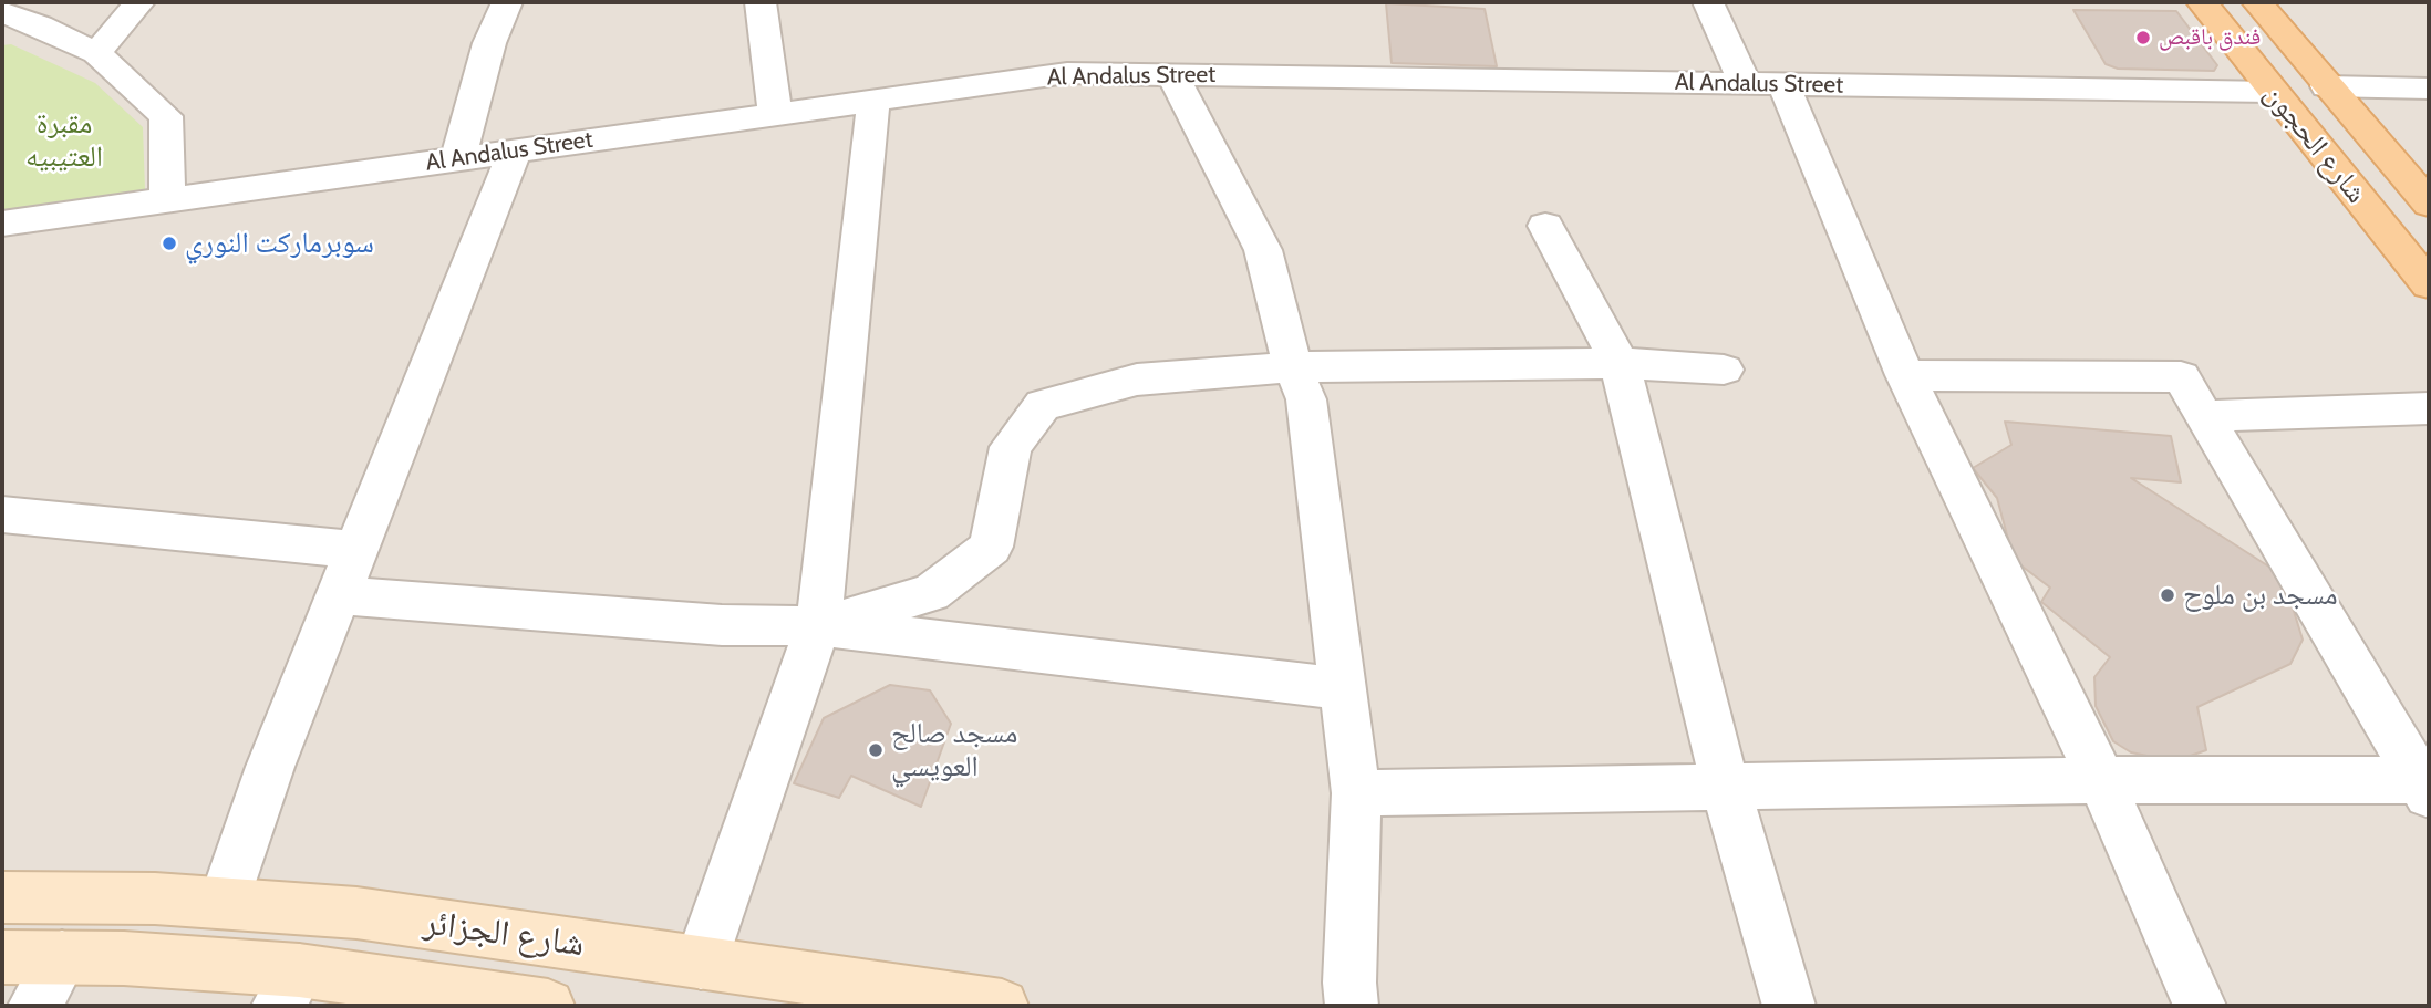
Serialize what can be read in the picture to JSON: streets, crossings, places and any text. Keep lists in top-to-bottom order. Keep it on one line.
{"streets":{"main road":["شارع الحجون"],"street":["Al Andalus Street","شارع الجزائر"]},"crossings":[["Al Andalus Street","شارع الحجون"]],"parks":["مقبرة العتيبيه"],"places":["فندق باقبص","سوبرماركت النوري","مسجد بن ملوح","مسجد صالح العويسي"]}
